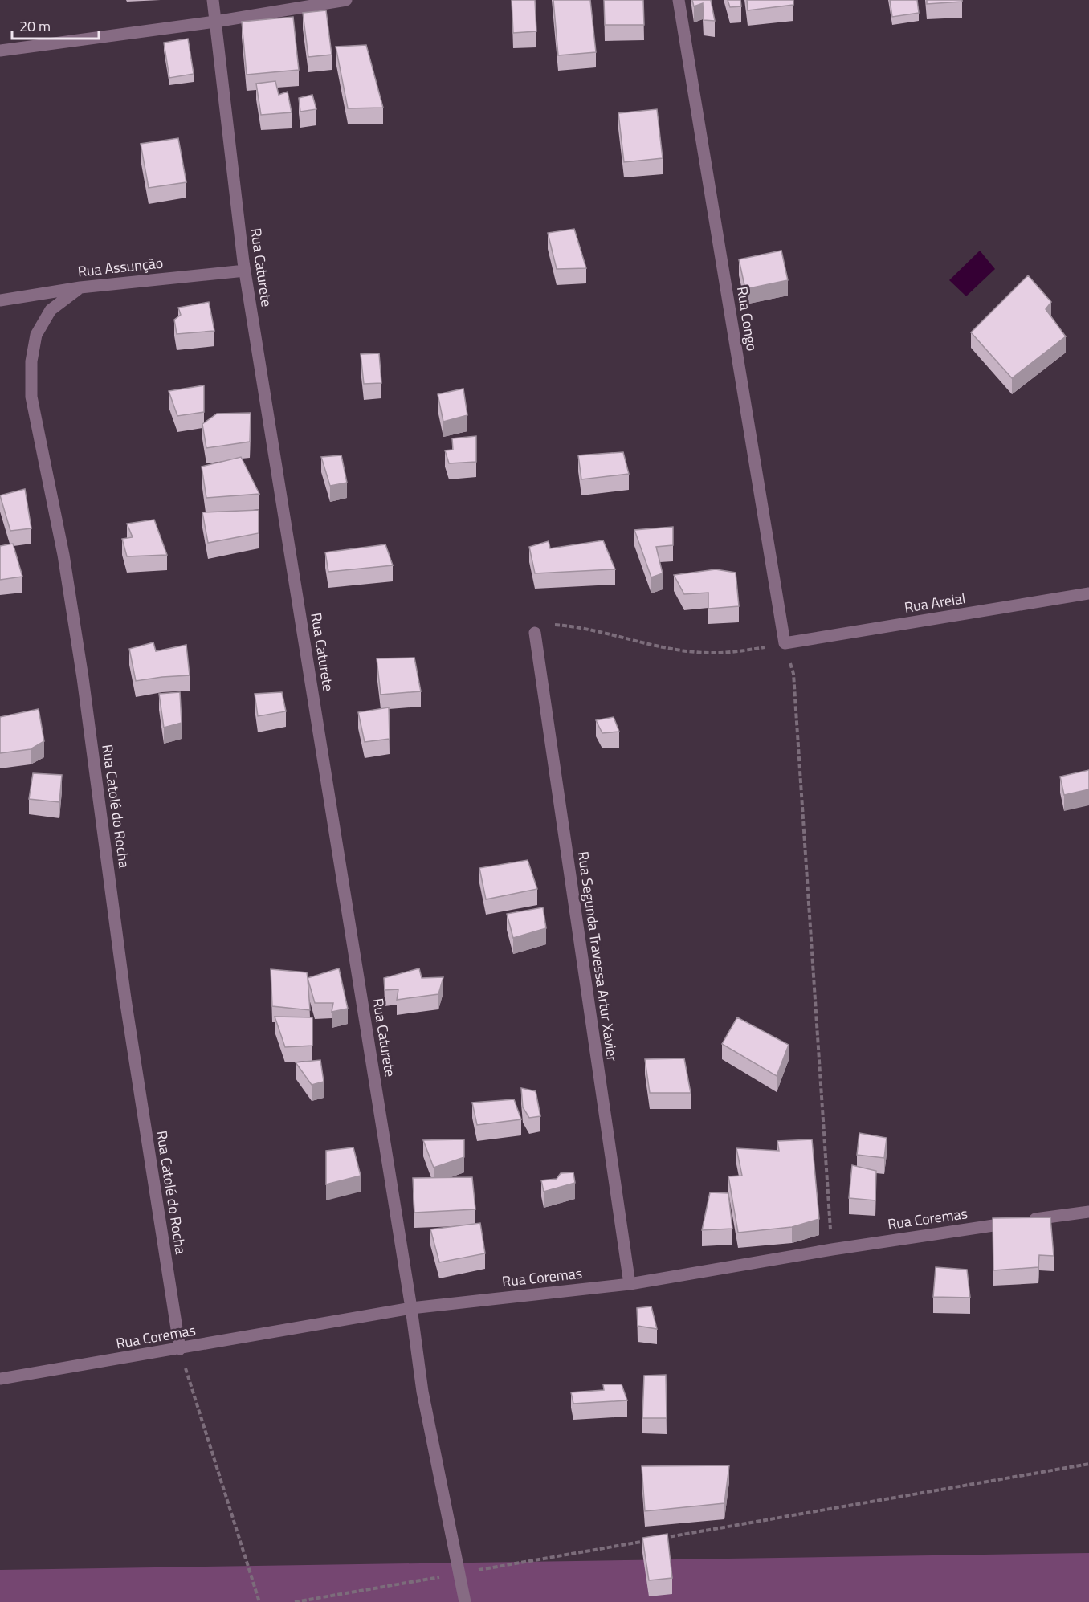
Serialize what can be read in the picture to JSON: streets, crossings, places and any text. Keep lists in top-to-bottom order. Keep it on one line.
{"streets":{"street":["Rua Assunção","Rua Caturete","Rua Congo","Rua Areial","Rua Catolé do Rocha","Rua Segunda Travessa Artur Xavier","Rua Coremas"]},"crossings":[["Rua Assunção","Rua Caturete"],["Rua Assunção","Rua Catolé do Rocha"],["Rua Caturete","Rua Coremas"],["Rua Congo","Rua Areial"],["Rua Catolé do Rocha","Rua Coremas"],["Rua Segunda Travessa Artur Xavier","Rua Coremas"]],"scale_bar":"20 m"}
